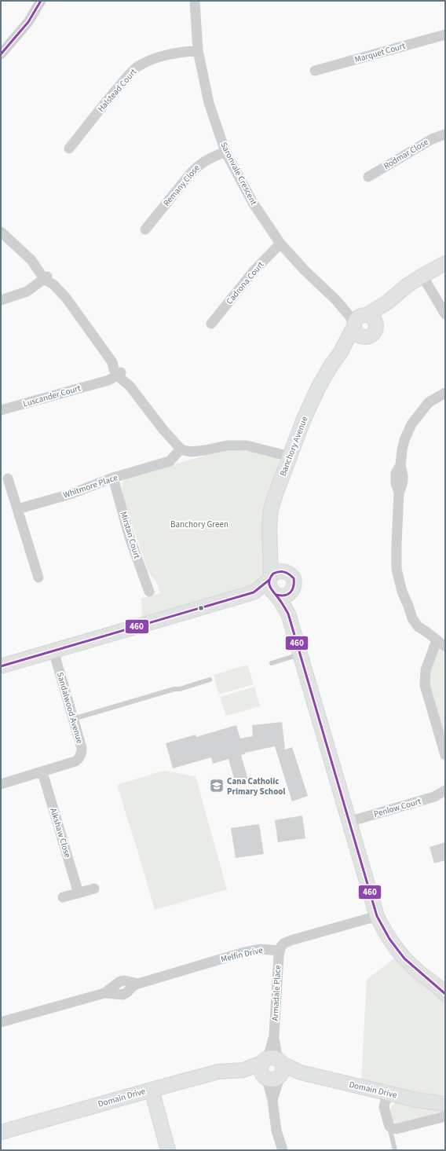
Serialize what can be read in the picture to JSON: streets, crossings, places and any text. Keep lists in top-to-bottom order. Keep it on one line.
{"streets":{"street":["Marquet Court","Halstead Court","Rodmar Close","Saronvale Crescent","Remany Close","Cadrona Court","Luscander Court","Banchory Avenue","Whitmore Place","Mirstan Court","Sandalwood Avenue","Penlow Court","Aikshaw Close","Melfin Drive","Armadale Place","Domain Drive"]},"crossings":[["Halstead Court","Saronvale Crescent"],["Saronvale Crescent","Remany Close"],["Saronvale Crescent","Cadrona Court"],["Saronvale Crescent","Banchory Avenue"],["Whitmore Place","Mirstan Court"],["Sandalwood Avenue","Aikshaw Close"],["Melfin Drive","Armadale Place"],["Armadale Place","Domain Drive"]],"parks":["Banchory Green"],"places":{"school or university":["Cana Catholic Primary School"]},"lines":["transit line 460"]}
